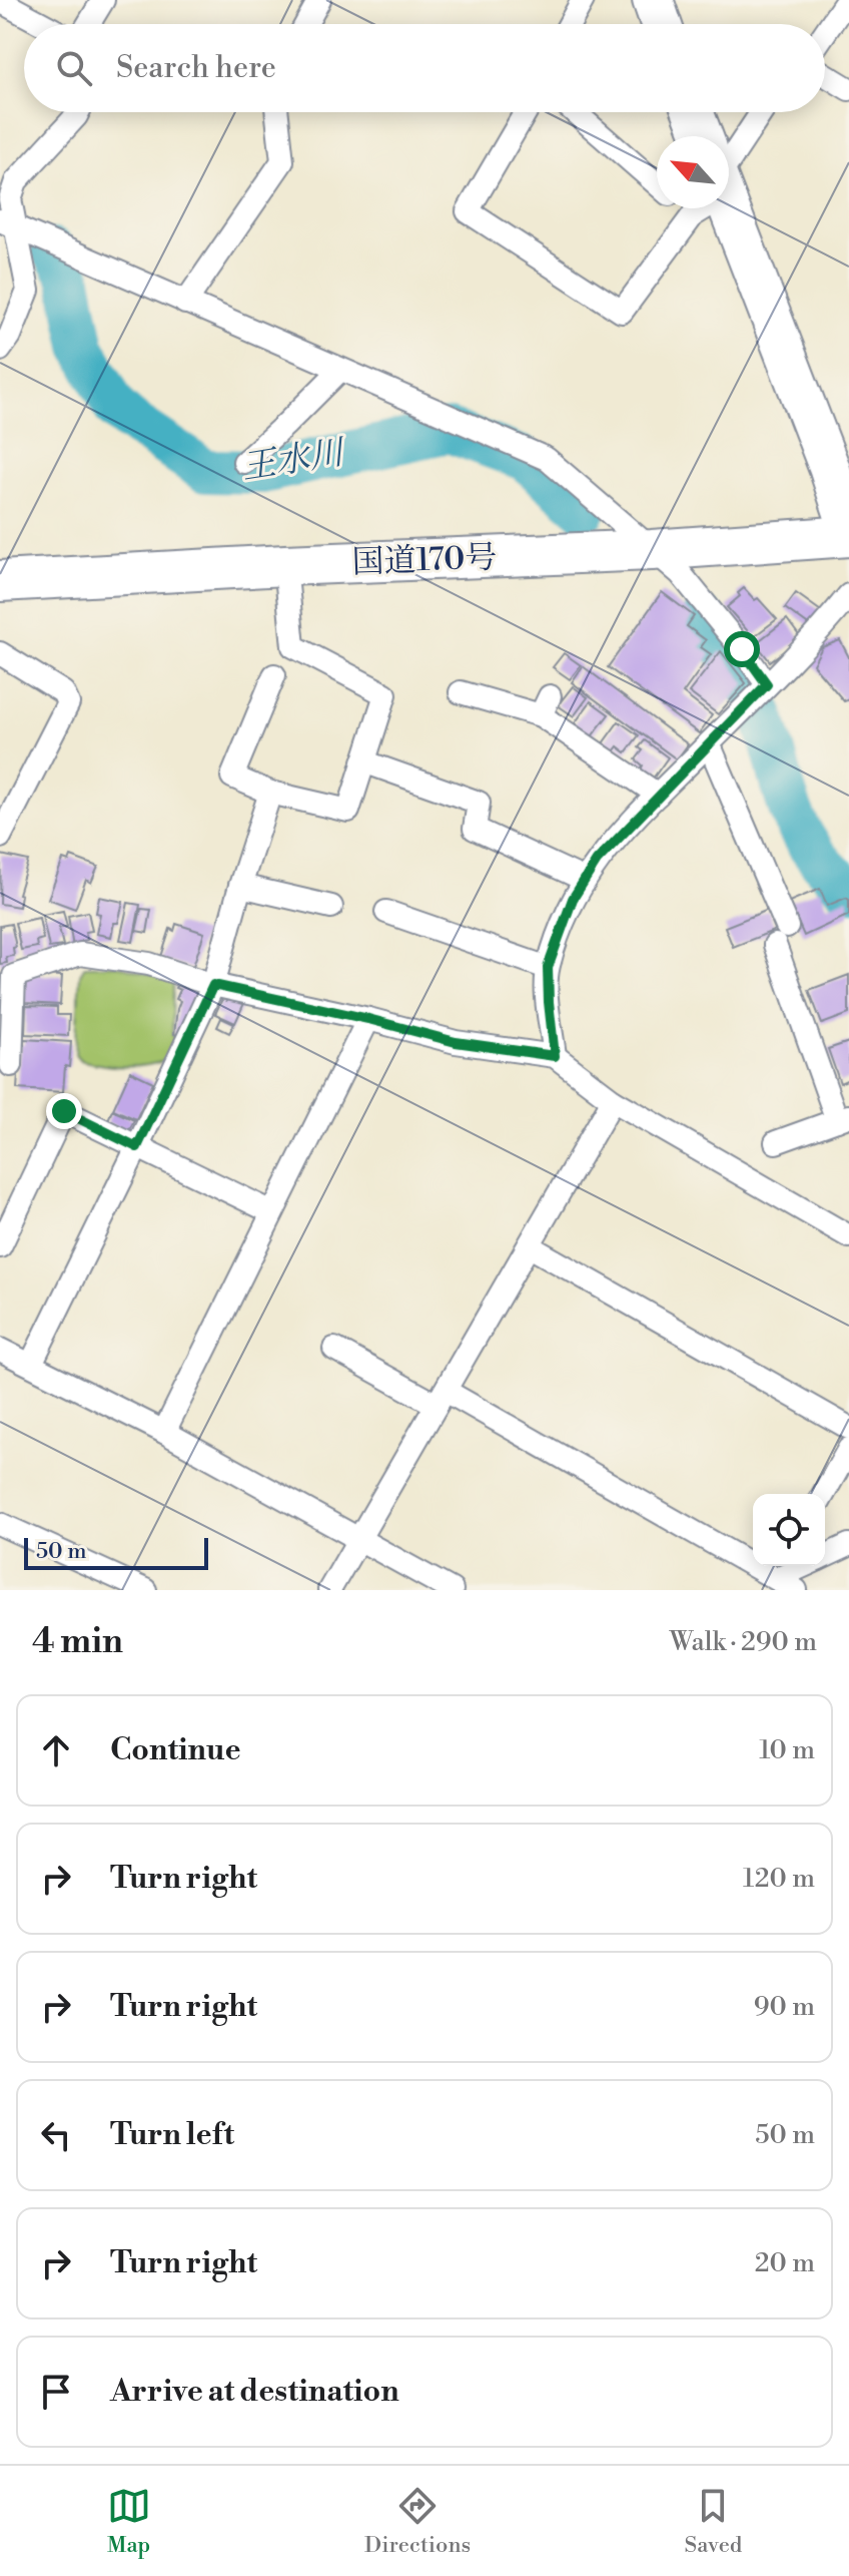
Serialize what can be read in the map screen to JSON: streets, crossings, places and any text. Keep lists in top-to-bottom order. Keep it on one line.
{"streets":{"highway":["国道170号"]},"water":["王水川"],"scale_bar":"50 m","north":"top left","page":{"search":"Search here","scale":"50 m","heading":["4 min","Walk · 290 m"],"list":[["Continue","10 m"],["Turn right","120 m"],["Turn right","90 m"],["Turn left","50 m"],["Turn right","20 m"],"Arrive at destination"],"nav":["Map","Directions","Saved"]}}
